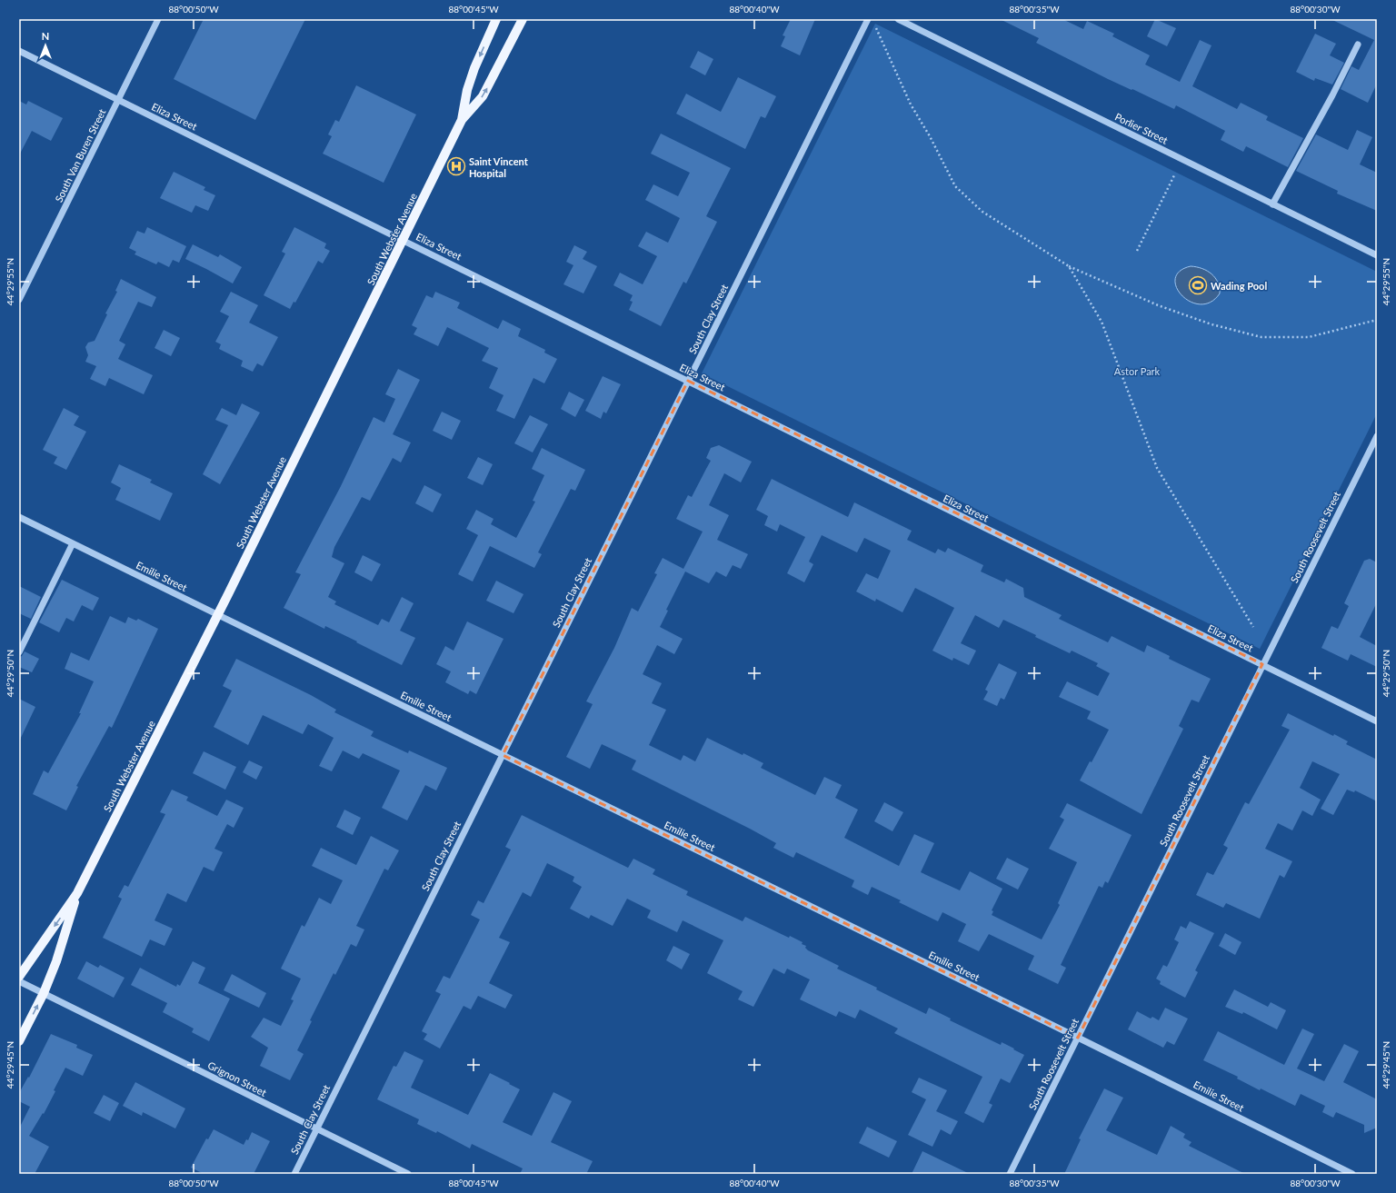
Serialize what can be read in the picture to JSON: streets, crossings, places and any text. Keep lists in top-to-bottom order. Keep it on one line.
{"streets":{"main road":["South Webster Avenue"],"street":["Eliza Street","Porlier Street","South Van Buren Street","South Clay Street","South Roosevelt Street","Emilie Street","Grignon Street"]},"crossings":[["Eliza Street","South Van Buren Street"],["Eliza Street","South Webster Avenue"],["Eliza Street","South Clay Street"],["Eliza Street","South Roosevelt Street"],["South Webster Avenue","Emilie Street"],["South Webster Avenue","Grignon Street"],["South Clay Street","Emilie Street"],["South Clay Street","Grignon Street"],["South Roosevelt Street","Emilie Street"]],"parks":["Astor Park"],"places":{"hospital":["Saint Vincent Hospital"],"sports":["Wading Pool"]},"north":"top","coordinates":["88°00'50\"W","88°00'45\"W","88°00'40\"W","88°00'35\"W","88°00'30\"W","44°29'55\"N","44°29'50\"N","44°29'45\"N"]}
